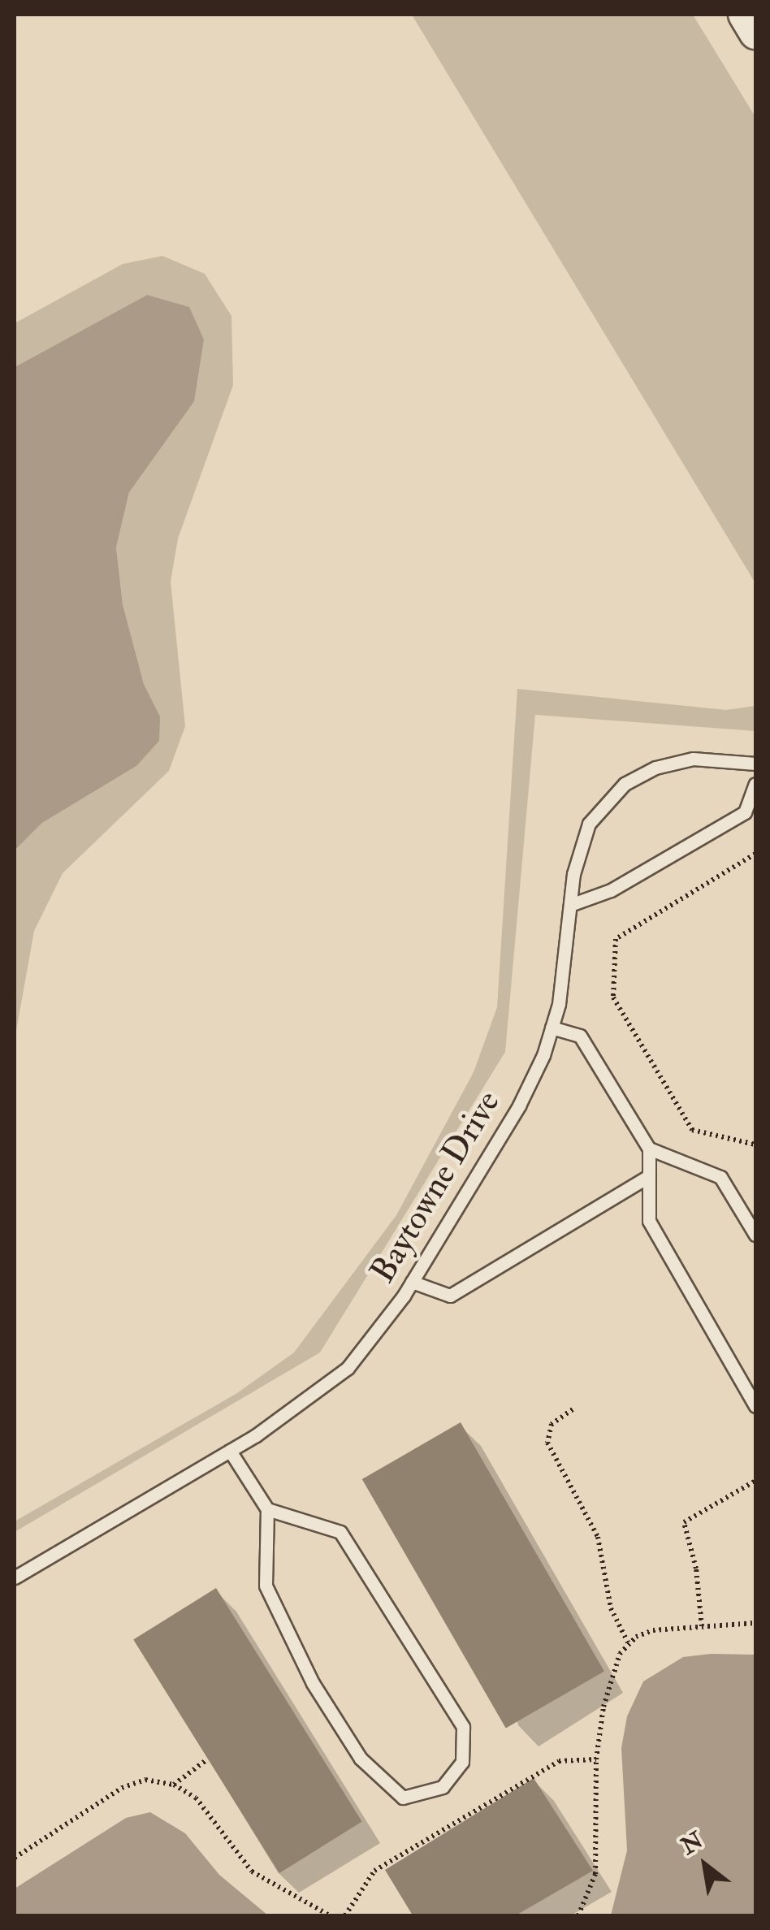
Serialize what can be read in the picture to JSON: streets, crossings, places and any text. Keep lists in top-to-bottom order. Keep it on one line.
{"streets":{"lane":["Baytowne Drive"]},"north":"top left"}
